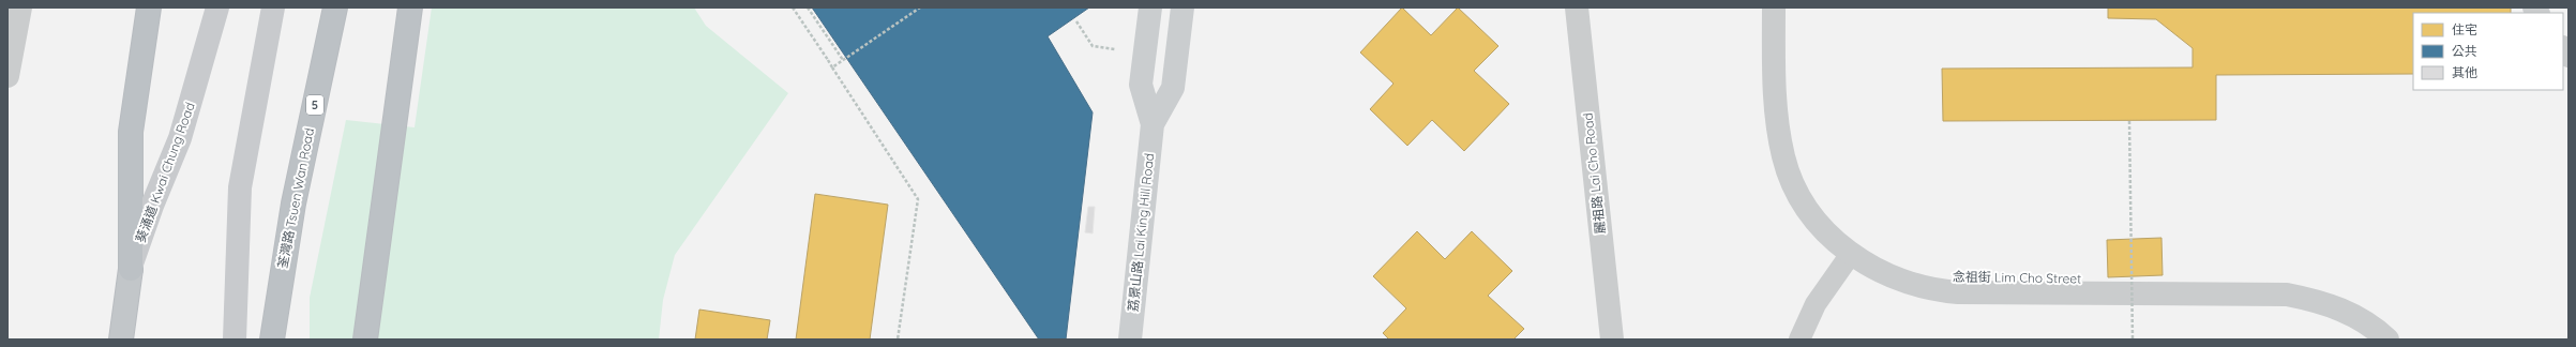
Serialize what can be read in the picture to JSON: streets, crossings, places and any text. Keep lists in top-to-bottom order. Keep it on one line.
{"streets":{"highway":["5","葵涌道 Kwai Chung Road","荃灣路 Tsuen Wan Road"],"main road":["荔景山路 Lai King Hill Road"],"street":["麗祖路 Lai Cho Road","念祖街 Lim Cho Street"]},"legend":["住宅","公共","其他"]}
